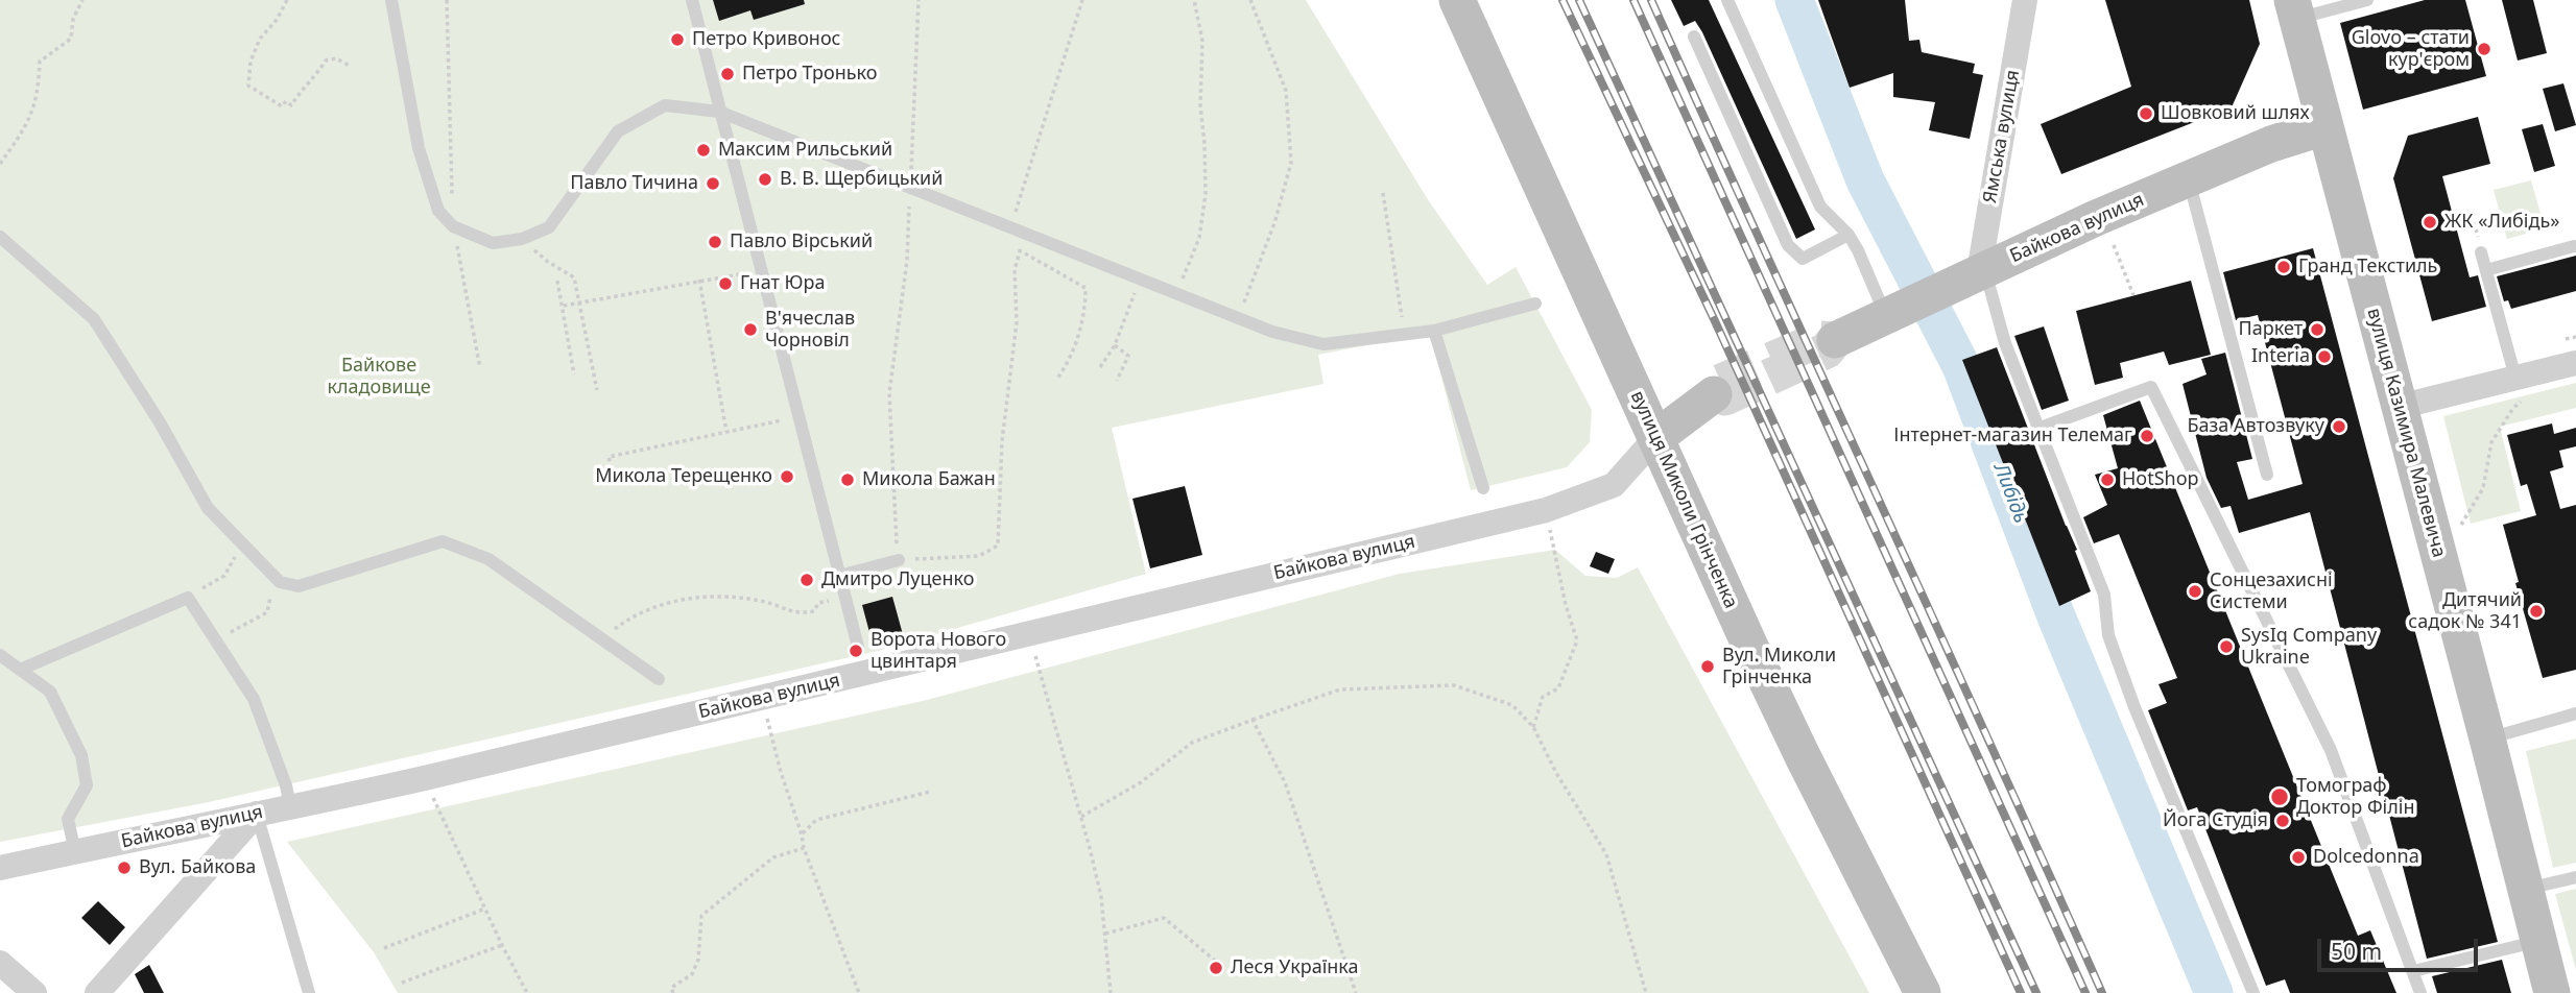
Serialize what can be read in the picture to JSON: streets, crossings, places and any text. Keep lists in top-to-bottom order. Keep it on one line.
{"streets":{"main road":["Байкова вулиця","вулиця Казимира Малевича","вулиця Миколи Грінченка"],"street":["Ямська вулиця"]},"crossings":[["Ямська вулиця","Байкова вулиця"],["Байкова вулиця","вулиця Казимира Малевича"],["Байкова вулиця","вулиця Миколи Грінченка"]],"water":["Либідь"],"parks":["Байкове кладовище"],"places":["Петро Кривонос","Glovo – стати кур'єром","Петро Тронько","Шовковий шлях","Максим Рильський","В. В. Щербицький","Павло Тичина","ЖК «Либідь»","Павло Вірський","Гранд Текстиль","Гнат Юра","В'ячеслав Чорновіл","Паркет","Interia","База Автозвуку","Інтернет-магазин Телемаг","Микола Терещенко","Микола Бажан","HotShop","Дмитро Луценко","Сонцезахисні Системи","Дитячий садок № 341","SysIq Company Ukraine","Ворота Нового цвинтаря","Вул. Миколи Грінченка","Томограф Доктор Філін","Йога Студія","Dolcedonna","Вул. Байкова","Леся Українка"],"scale_bar":"50 m"}
